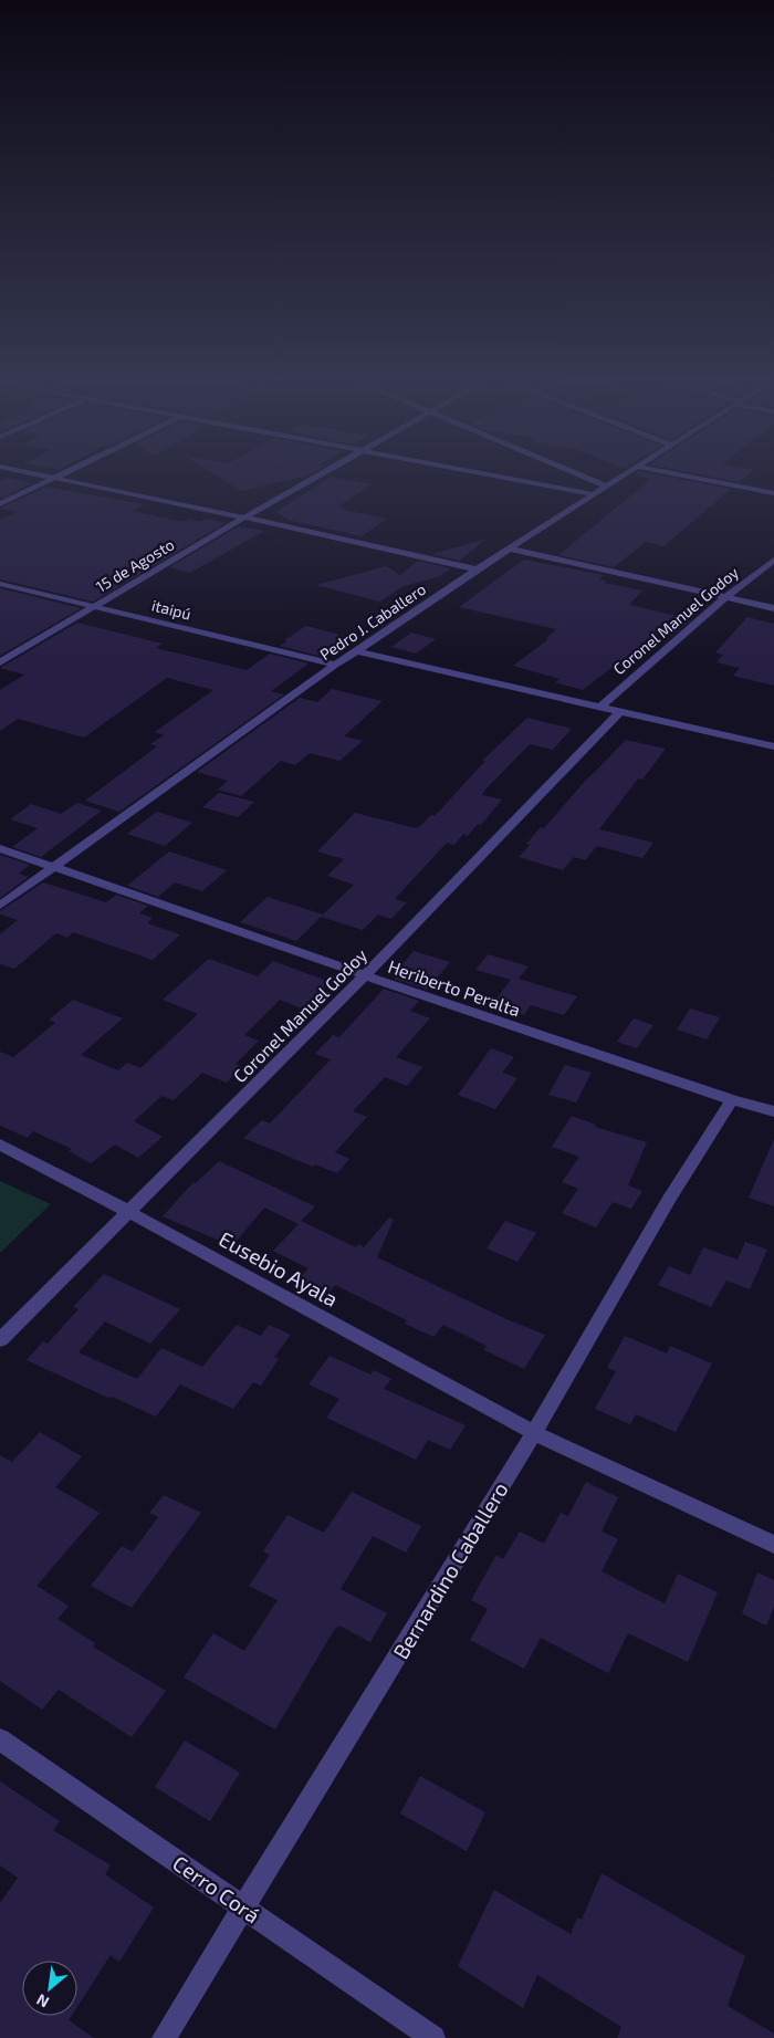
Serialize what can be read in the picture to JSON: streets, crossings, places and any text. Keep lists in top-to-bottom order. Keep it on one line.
{"streets":{"street":["15 de Agosto","itaipú","Coronel Manuel Godoy","Pedro J. Caballero","Heriberto Peralta","Eusebio Ayala","Bernardino Caballero","Cerro Corá"]},"crossings":[["15 de Agosto","itaipú"],["itaipú","Pedro J. Caballero"],["Coronel Manuel Godoy","Heriberto Peralta"],["Coronel Manuel Godoy","Eusebio Ayala"],["Pedro J. Caballero","Heriberto Peralta"],["Heriberto Peralta","Bernardino Caballero"],["Eusebio Ayala","Bernardino Caballero"],["Bernardino Caballero","Cerro Corá"]],"north":"bottom left"}
